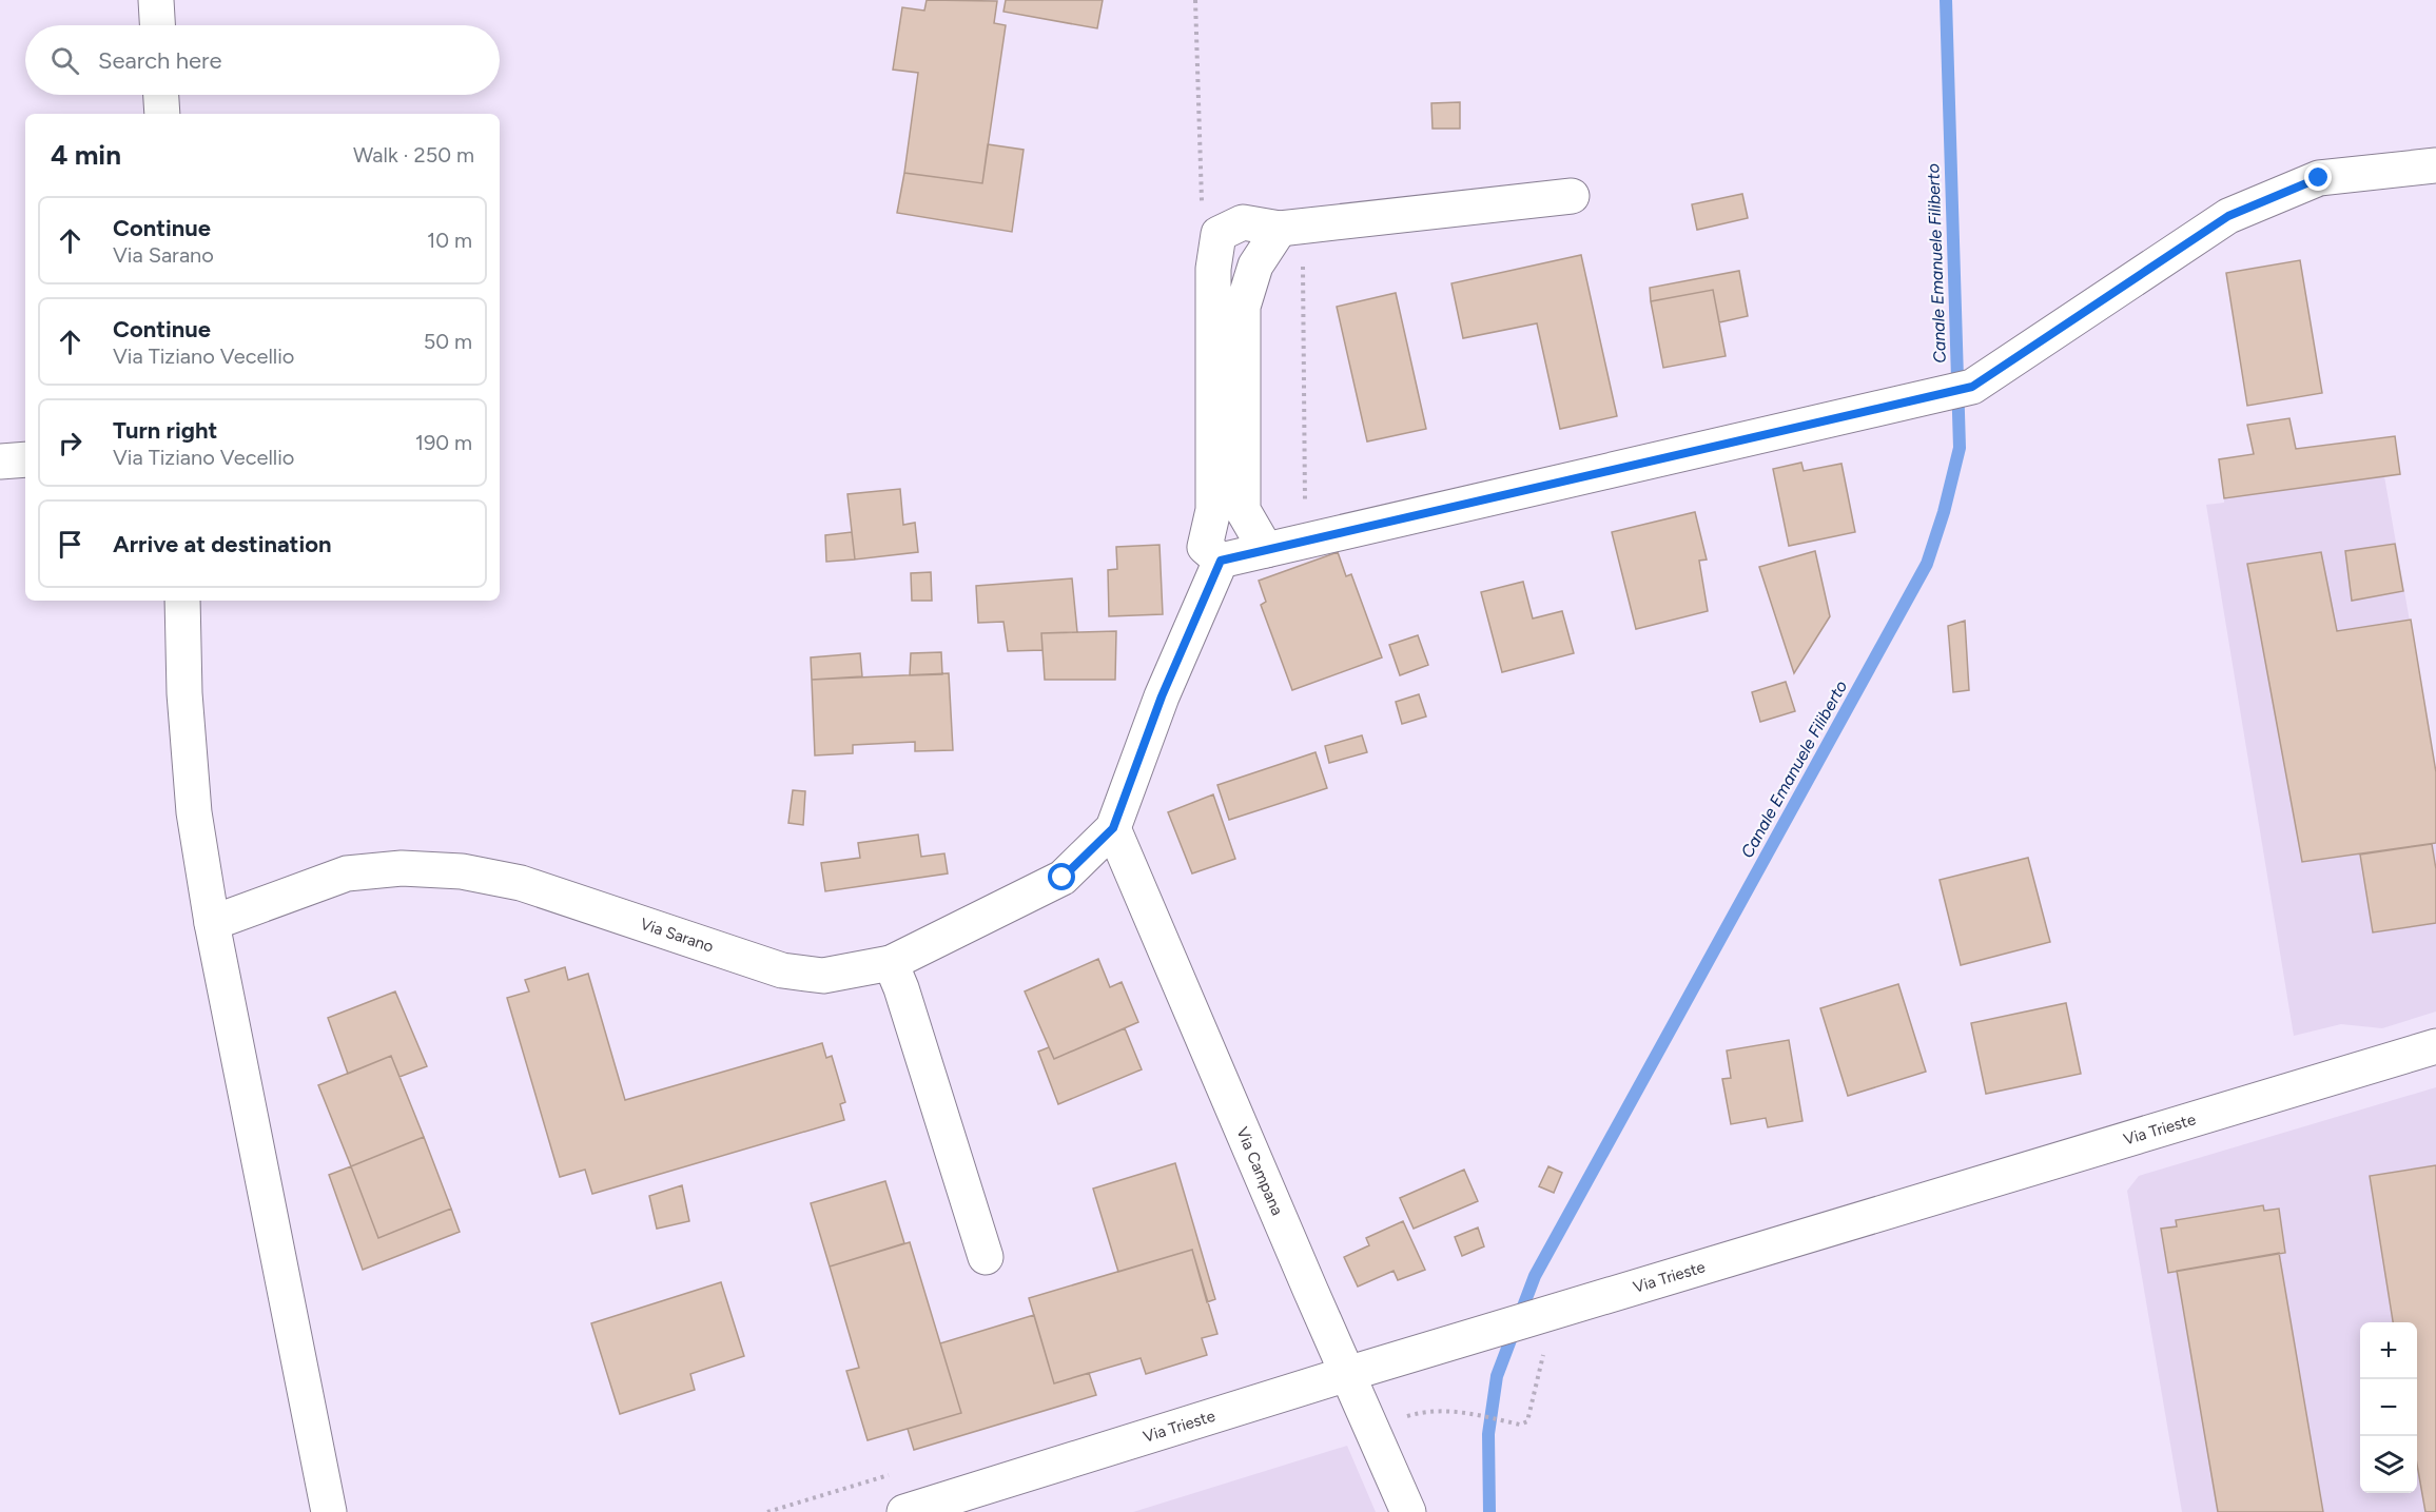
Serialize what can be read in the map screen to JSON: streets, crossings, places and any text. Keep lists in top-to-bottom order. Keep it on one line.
{"streets":{"street":["Via Sarano","Via Trieste","Via Campana"]},"crossings":[["Via Sarano","Via Campana"],["Via Trieste","Via Campana"]],"water":["Canale Emanuele Filiberto"],"page":{"search":"Search here","heading":["4 min","Walk · 250 m"],"list":[["Continue","Via Sarano","10 m"],["Continue","Via Tiziano Vecellio","50 m"],["Turn right","Via Tiziano Vecellio","190 m"],"Arrive at destination"],"map_buttons":["+","−"]}}
